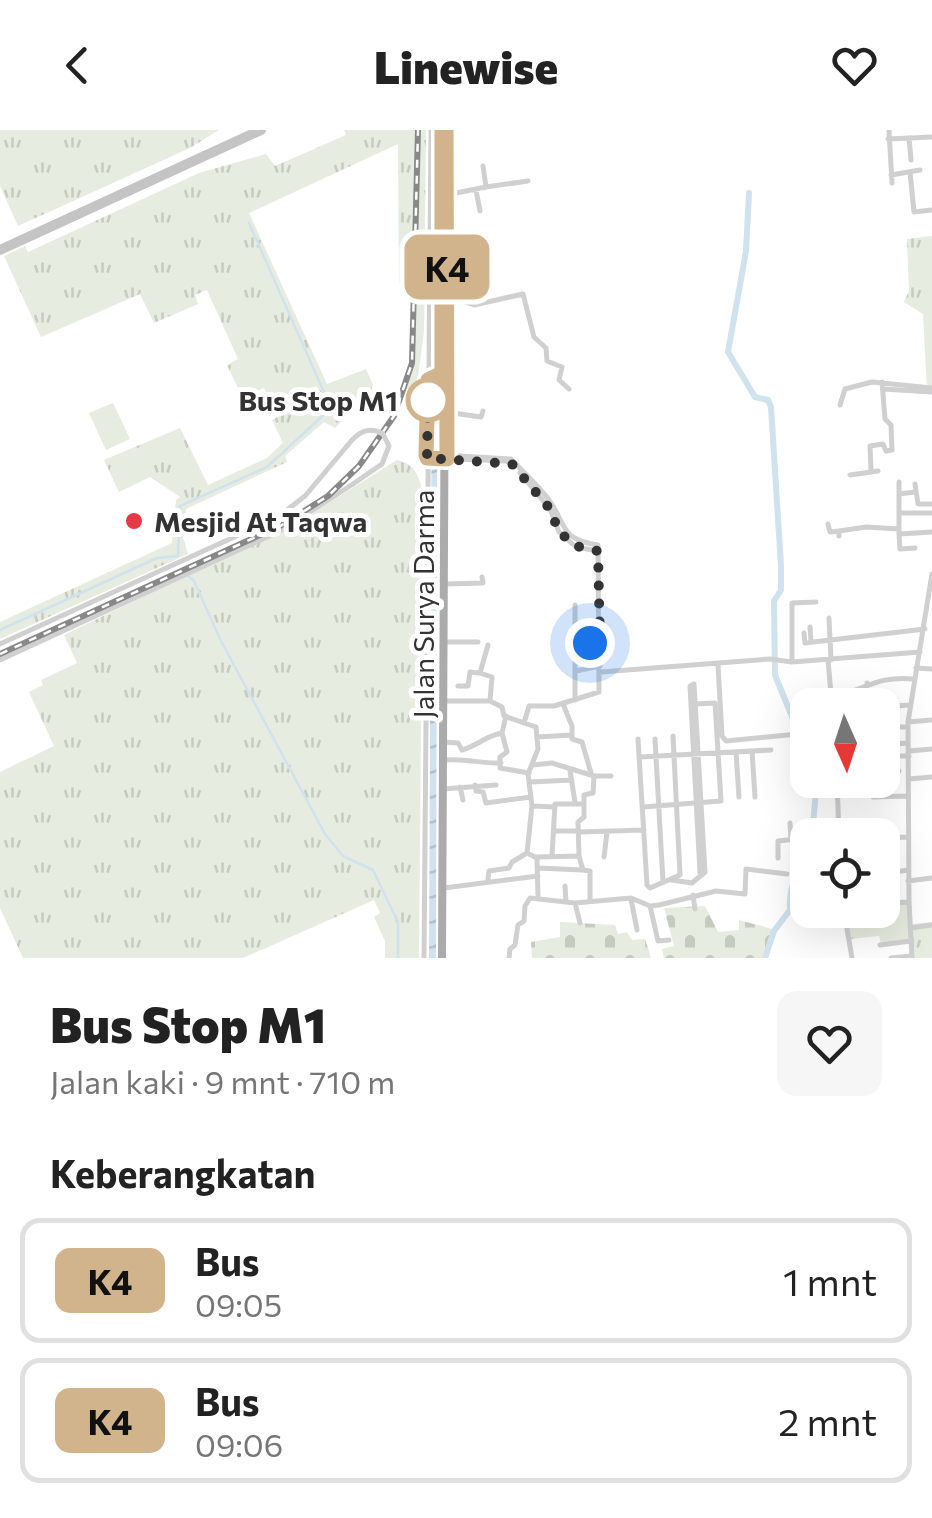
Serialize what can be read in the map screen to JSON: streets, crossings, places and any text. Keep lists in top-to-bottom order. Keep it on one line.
{"streets":{"main road":["Jalan Surya Darma"]},"places":["Bus Stop M1","Mesjid At Taqwa"],"lines":["bus line K4"],"north":"bottom","page":{"header":"Linewise","on_map":"K4","heading":[["Bus Stop M1","Jalan kaki · 9 mnt · 710 m"],"Keberangkatan"],"list":[{"mark":"K4","name":"Bus","note":"09:05","value":"1 mnt"},{"mark":"K4","name":"Bus","note":"09:06","value":"2 mnt"}]}}
